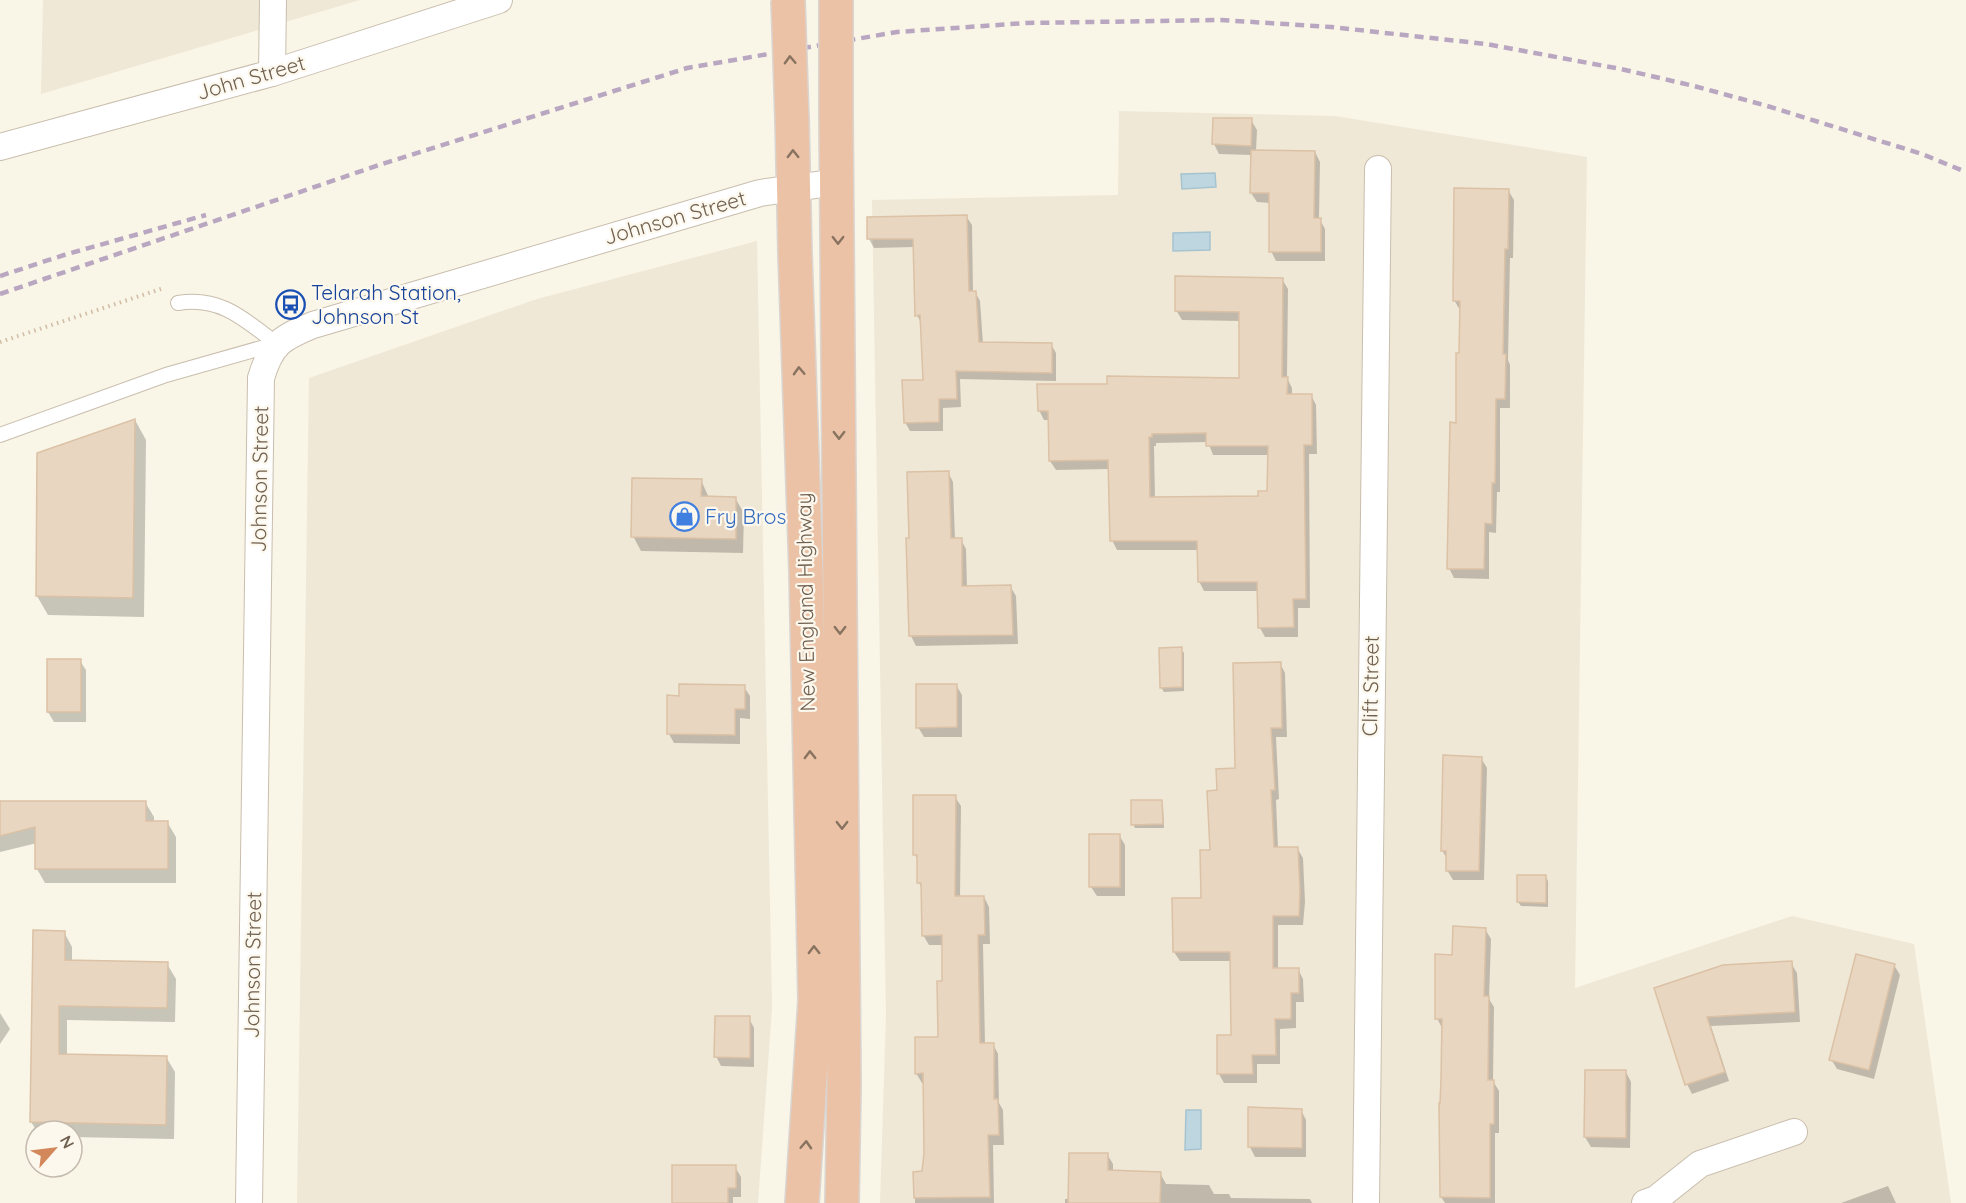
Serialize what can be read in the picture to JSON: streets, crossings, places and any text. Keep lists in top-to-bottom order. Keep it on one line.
{"streets":{"highway":["New England Highway"],"street":["John Street","Johnson Street","Clift Street"]},"crossings":[["Johnson Street","New England Highway"]],"places":{"bus stop":["Telarah Station, Johnson St"],"shop":["Fry Bros"]},"north":"top right"}
